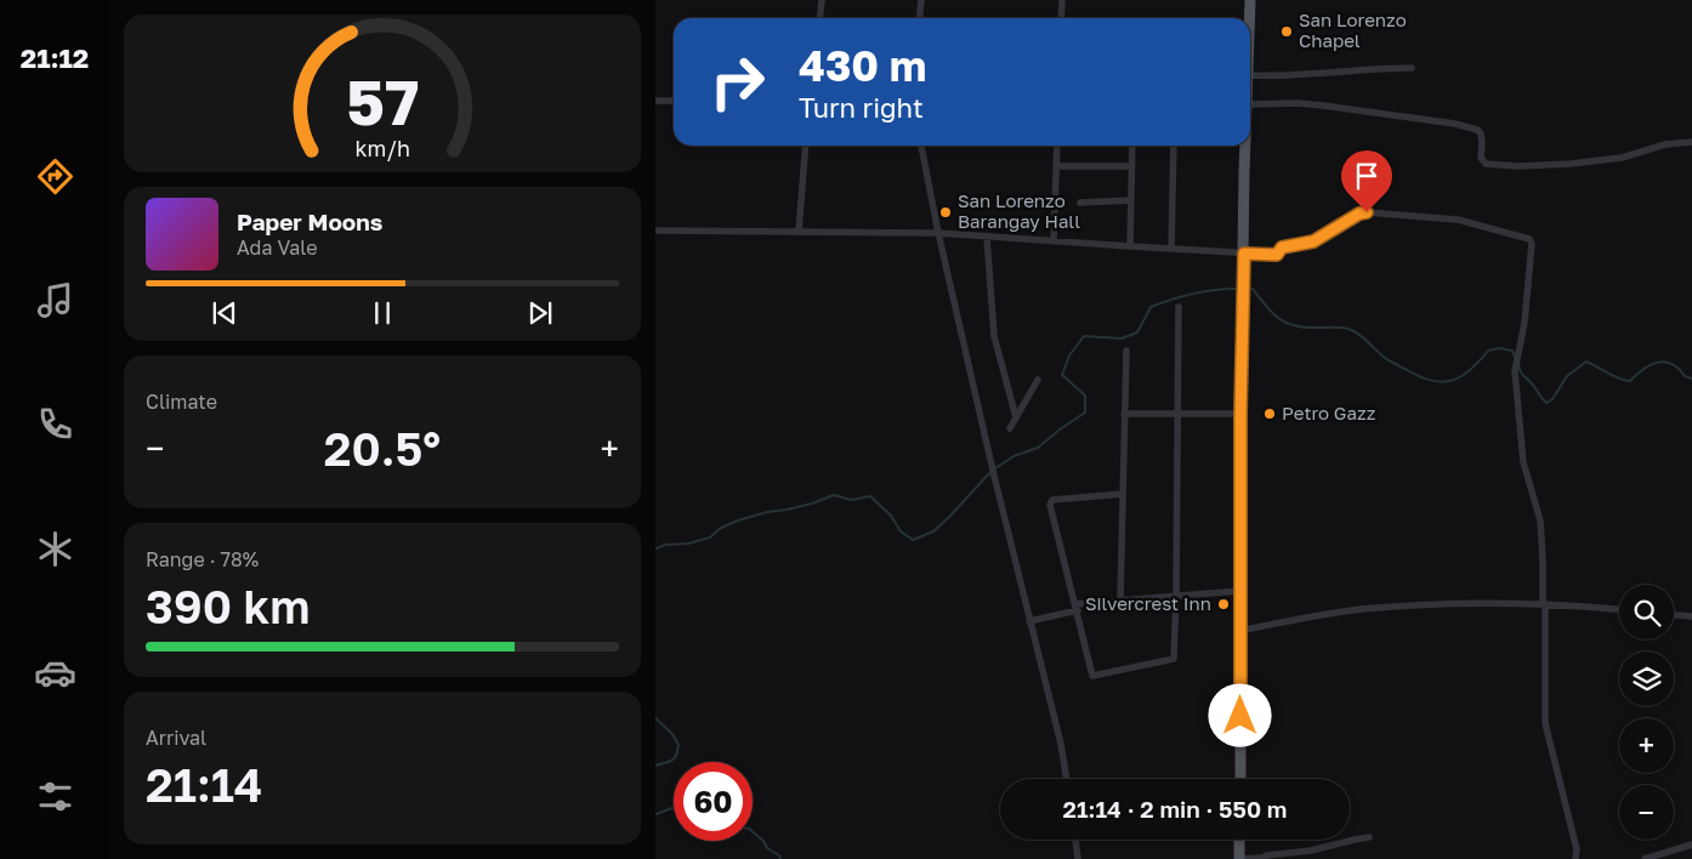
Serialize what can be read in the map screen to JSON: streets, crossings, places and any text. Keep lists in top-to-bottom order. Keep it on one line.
{"places":["San Lorenzo Chapel","San Lorenzo Barangay Hall","Petro Gazz","Silvercrest Inn"],"page":{"tabs":"21:12","turn":["430 m","Turn right"],"song":["Paper Moons","Ada Vale"],"tile":["Climate",["Range · 78%","390 km"],["Arrival","21:14"]],"heat":["−","20.5°","+"],"map_buttons":["+","−"],"limit":"60","trip":"21:14 · 2 min · 550 m","gauge":["57","km/h"]}}
